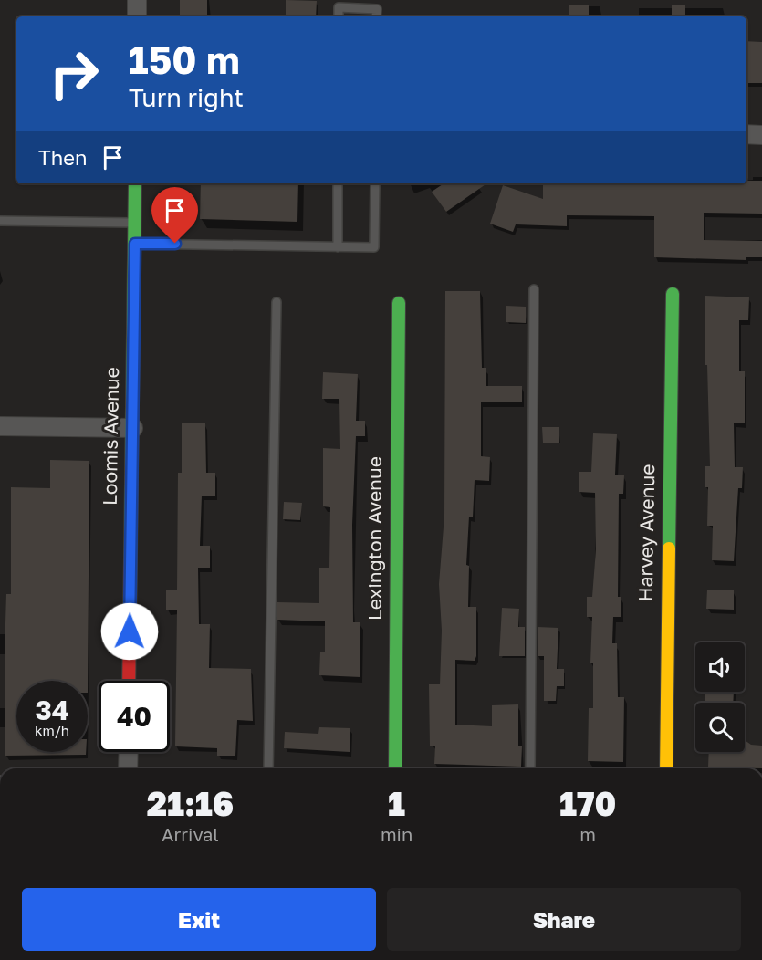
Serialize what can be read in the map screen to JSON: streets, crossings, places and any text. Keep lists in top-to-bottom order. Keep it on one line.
{"streets":{"street":["Loomis Avenue","Harvey Avenue","Lexington Avenue"]},"page":{"turn":["150 m","Turn right"],"then":"Then","speed":"34 km/h","limit":"40","eta":["21:16","Arrival","1","min","170","m"],"buttons":["Exit","Share"]}}
